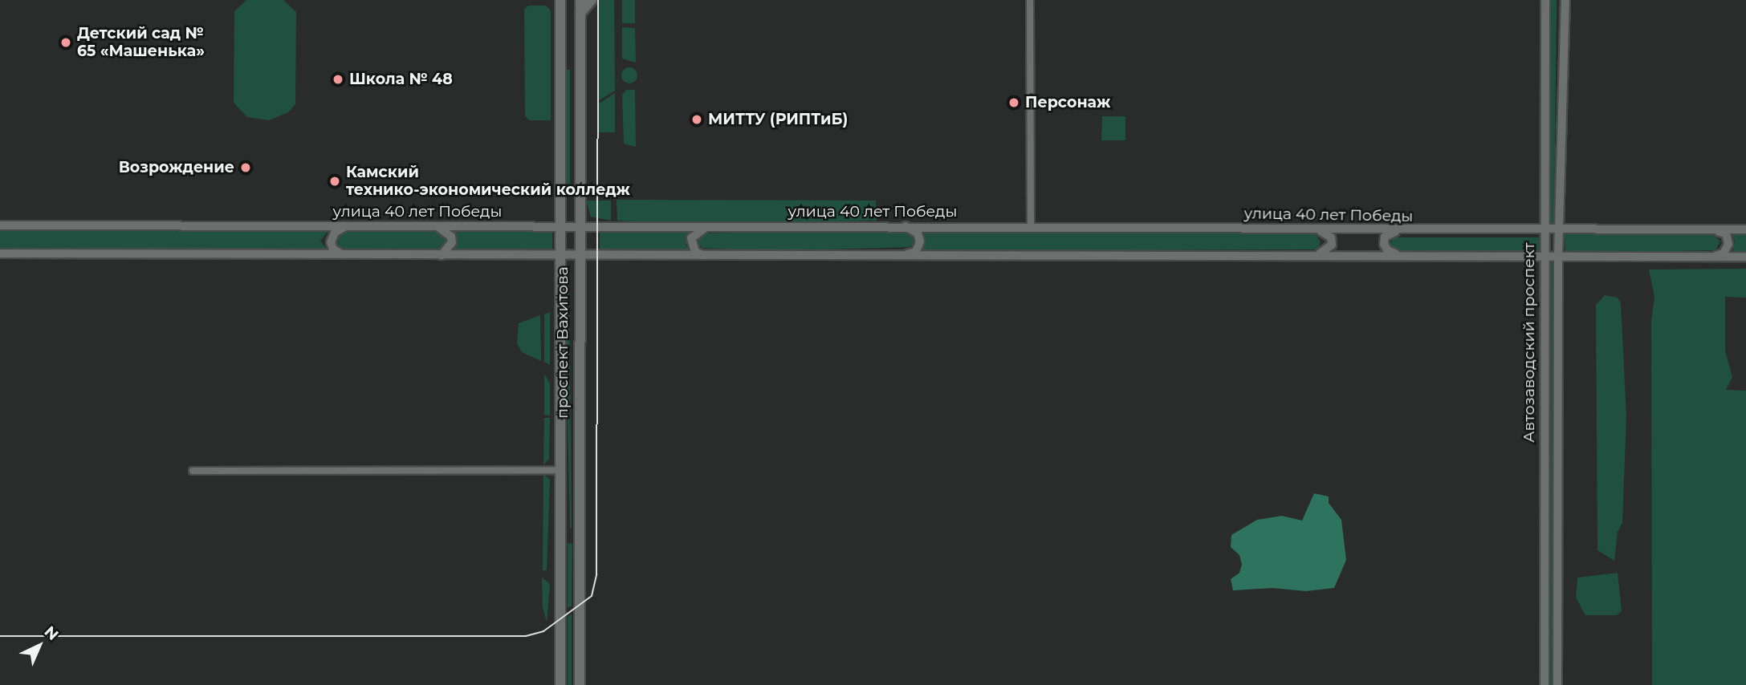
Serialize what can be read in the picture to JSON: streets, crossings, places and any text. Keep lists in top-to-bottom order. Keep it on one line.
{"streets":{"main road":["проспект Вахитова"],"street":["улица 40 лет Победы","Автозаводский проспект"]},"crossings":[["улица 40 лет Победы","проспект Вахитова"],["улица 40 лет Победы","Автозаводский проспект"]],"places":["Детский сад № 65 «Машенька»","Школа № 48","Персонаж","МИТТУ (РИПТиБ)","Возрождение","Камский технико-экономический колледж"],"north":"top right"}
